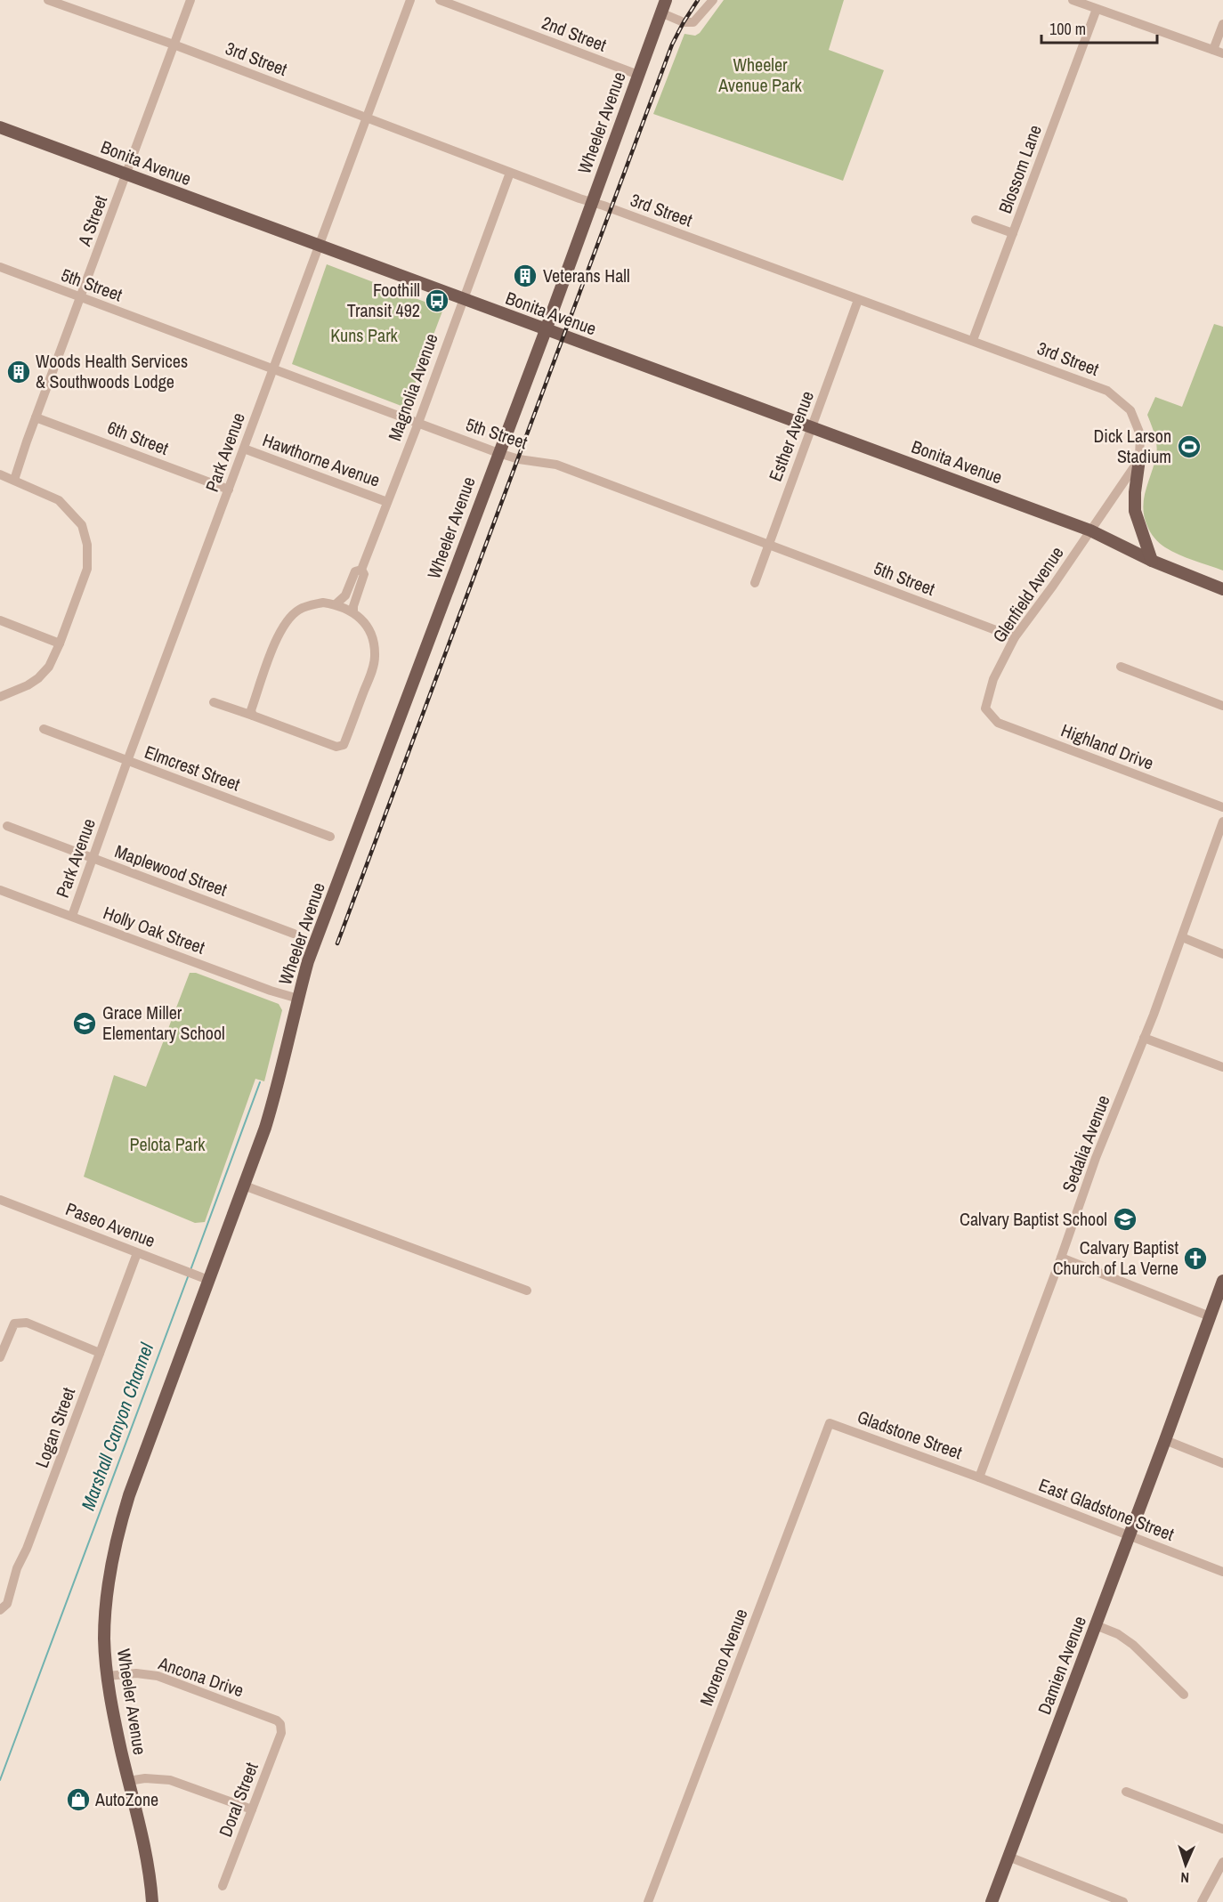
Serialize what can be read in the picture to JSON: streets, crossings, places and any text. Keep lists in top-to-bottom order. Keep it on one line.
{"streets":{"main road":["Wheeler Avenue","Bonita Avenue","Damien Avenue"],"street":["2nd Street","3rd Street","Blossom Lane","A Street","5th Street","Magnolia Avenue","Esther Avenue","6th Street","Park Avenue","Hawthorne Avenue","Glenfield Avenue","Highland Drive","Elmcrest Street","Maplewood Street","Holly Oak Street","Sedalia Avenue","Paseo Avenue","Logan Street","Gladstone Street","East Gladstone Street","Moreno Avenue","Ancona Drive","Doral Street"]},"crossings":[["2nd Street","Wheeler Avenue"],["3rd Street","Wheeler Avenue"],["3rd Street","Blossom Lane"],["3rd Street","A Street"],["3rd Street","Magnolia Avenue"],["3rd Street","Esther Avenue"],["3rd Street","Park Avenue"],["Wheeler Avenue","Bonita Avenue"],["Wheeler Avenue","5th Street"],["Wheeler Avenue","Holly Oak Street"],["Wheeler Avenue","Paseo Avenue"],["Wheeler Avenue","Ancona Drive"],["Bonita Avenue","A Street"],["Bonita Avenue","Magnolia Avenue"],["Bonita Avenue","Esther Avenue"],["Bonita Avenue","Park Avenue"],["Bonita Avenue","Glenfield Avenue"],["A Street","5th Street"],["A Street","6th Street"],["5th Street","Magnolia Avenue"],["5th Street","Esther Avenue"],["5th Street","Park Avenue"],["5th Street","Glenfield Avenue"],["Magnolia Avenue","Hawthorne Avenue"],["6th Street","Park Avenue"],["Park Avenue","Hawthorne Avenue"],["Park Avenue","Elmcrest Street"],["Park Avenue","Maplewood Street"],["Park Avenue","Holly Oak Street"],["Glenfield Avenue","Highland Drive"],["Sedalia Avenue","Gladstone Street"],["Sedalia Avenue","East Gladstone Street"],["Paseo Avenue","Logan Street"],["Gladstone Street","East Gladstone Street"],["Gladstone Street","Moreno Avenue"],["East Gladstone Street","Damien Avenue"],["Ancona Drive","Doral Street"]],"water":["Marshall Canyon Channel"],"parks":["Wheeler Avenue Park","Kuns Park","Pelota Park"],"places":{"building":["Veterans Hall","Woods Health Services & Southwoods Lodge"],"bus stop":["Foothill Transit 492"],"sports":["Dick Larson Stadium"],"school or university":["Grace Miller Elementary School","Calvary Baptist School"],"church":["Calvary Baptist Church of La Verne"],"shop":["AutoZone"]},"scale_bar":"100 m","north":"bottom"}
